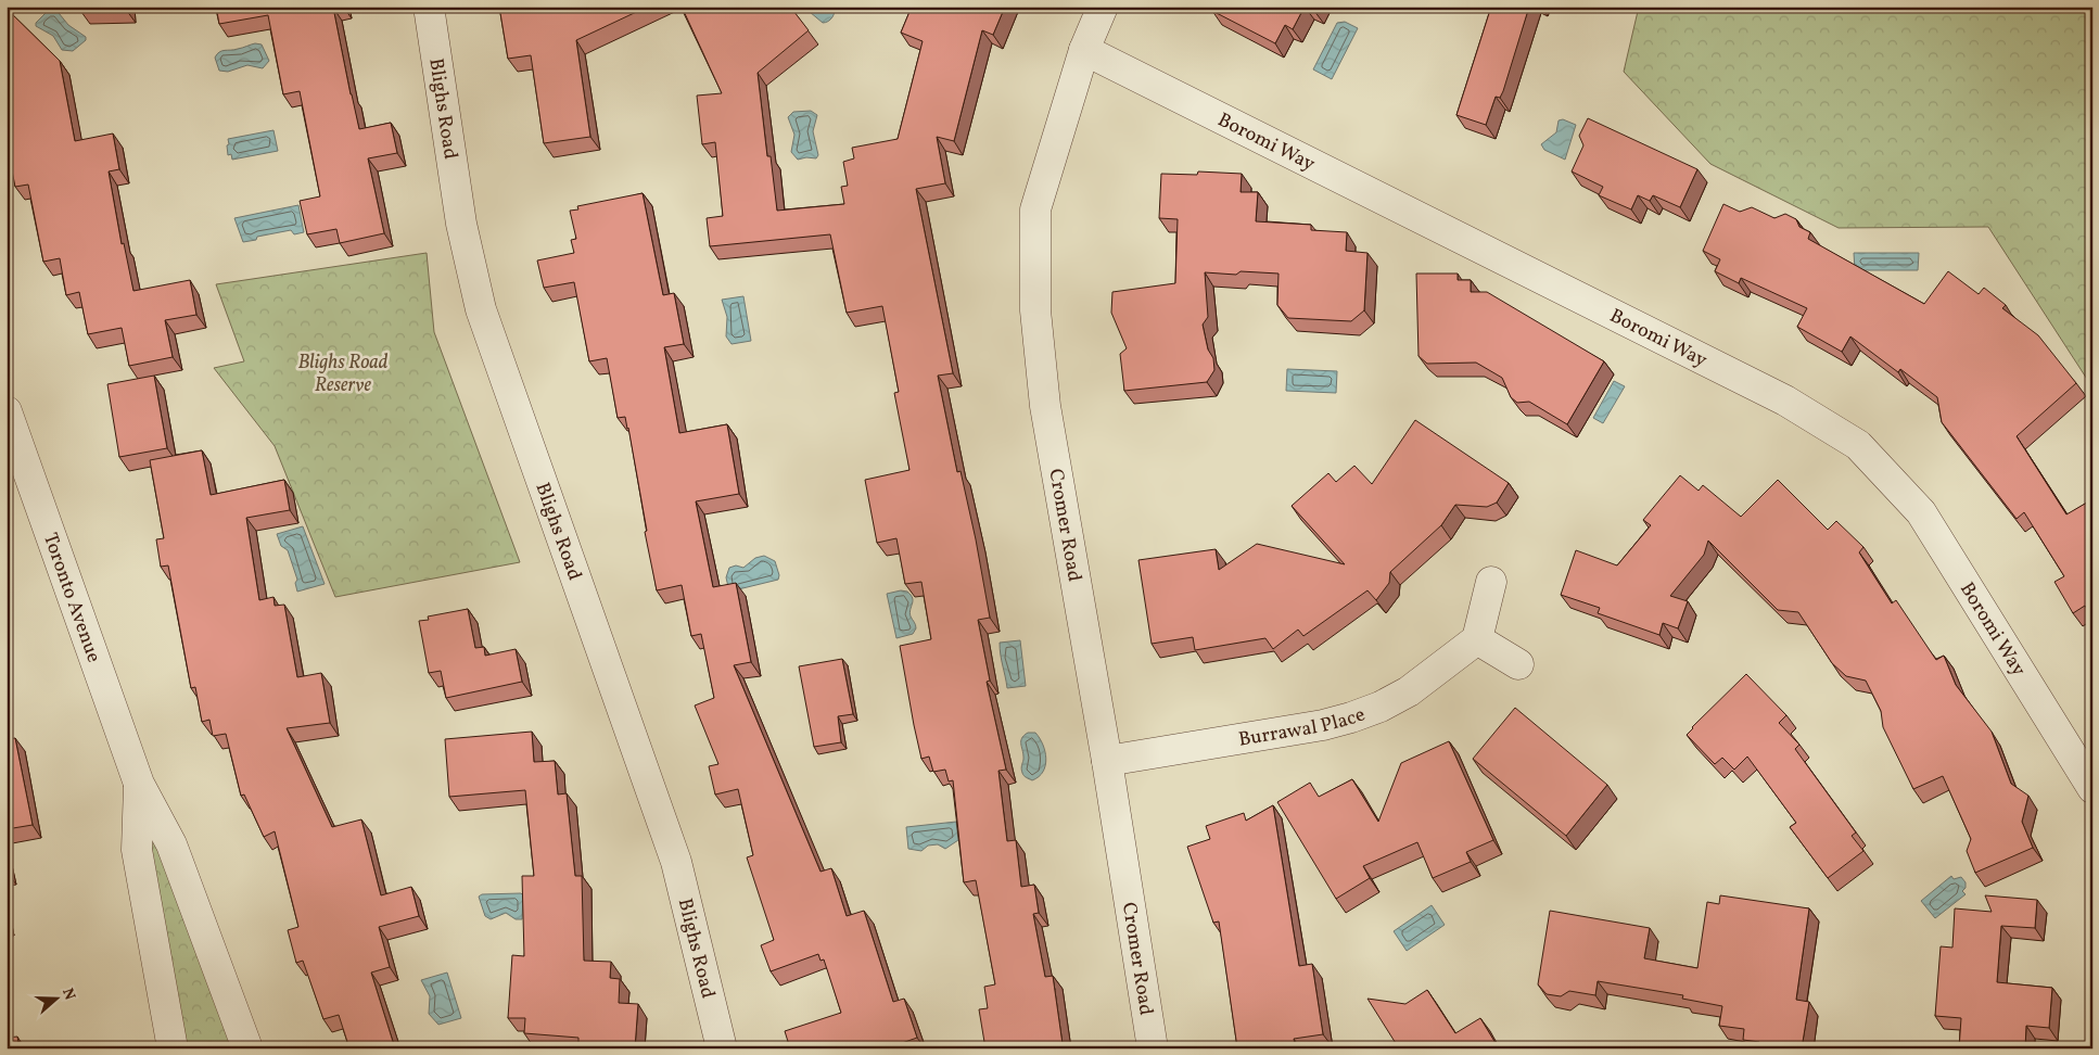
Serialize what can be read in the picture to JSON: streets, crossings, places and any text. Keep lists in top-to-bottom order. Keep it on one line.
{"streets":{"street":["Blighs Road","Boromi Way","Cromer Road","Toronto Avenue","Burrawal Place"]},"crossings":[["Boromi Way","Cromer Road"],["Cromer Road","Burrawal Place"]],"parks":["Blighs Road Reserve"],"north":"right"}
